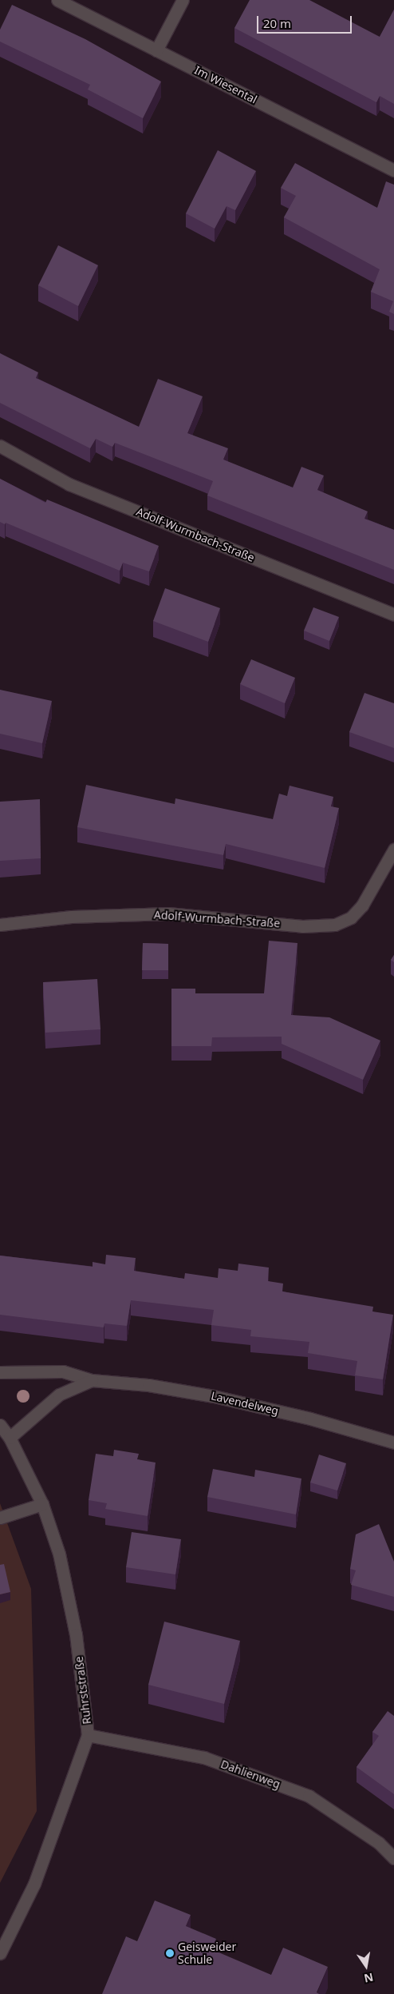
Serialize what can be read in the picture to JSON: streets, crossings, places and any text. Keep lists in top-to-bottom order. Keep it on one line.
{"streets":{"street":["Im Wiesental","Adolf-Wurmbach-Straße","Lavendelweg","Ruhrststraße","Dahlienweg"]},"crossings":[["Lavendelweg","Ruhrststraße"],["Ruhrststraße","Dahlienweg"]],"places":["Geisweider Schule"],"scale_bar":"20 m","north":"bottom"}
